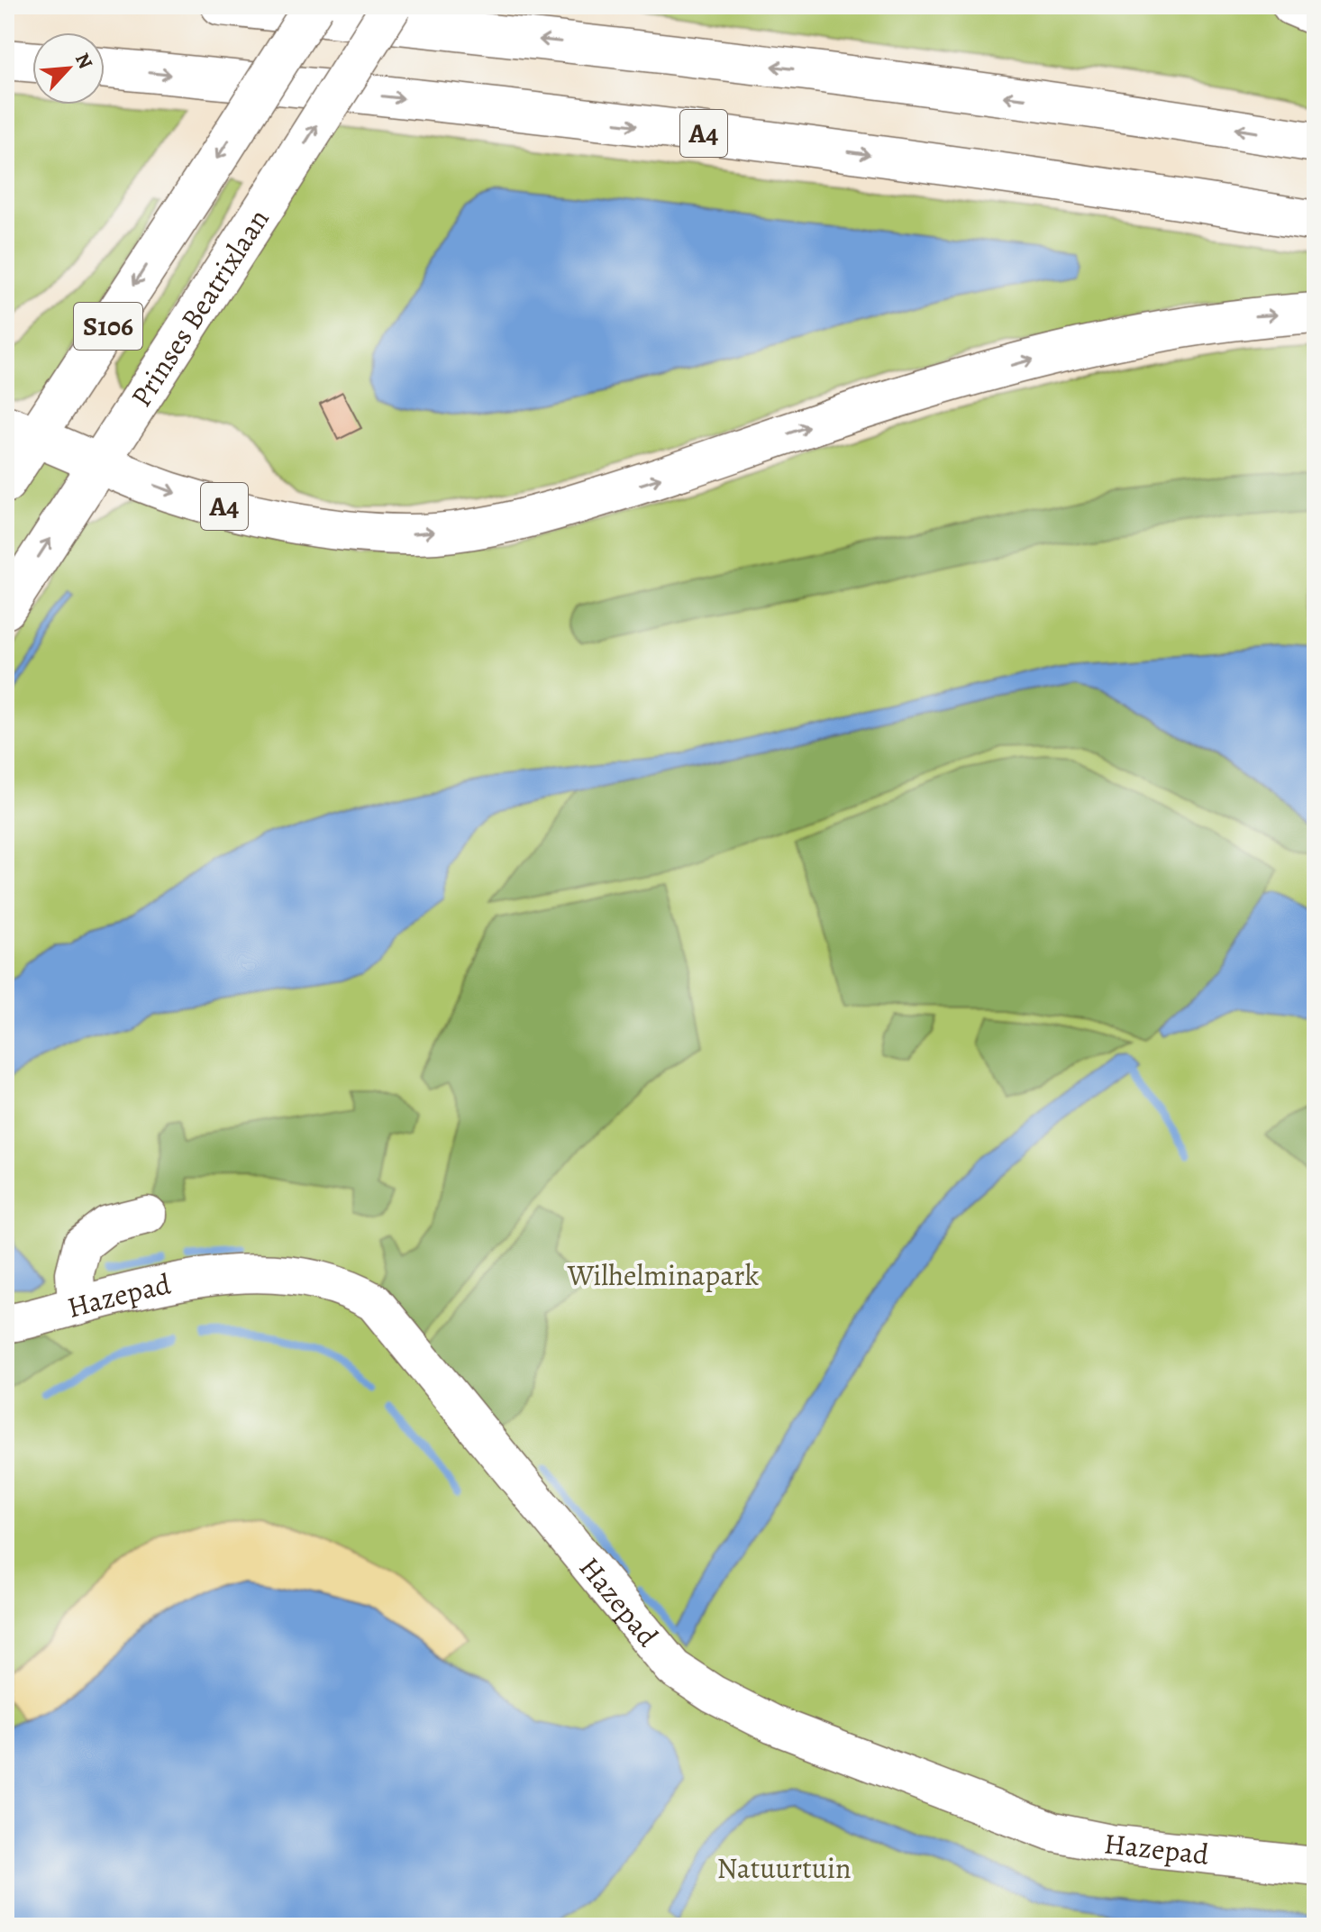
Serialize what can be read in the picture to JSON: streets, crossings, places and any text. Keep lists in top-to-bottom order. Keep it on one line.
{"streets":{"main road":["A4","Prinses Beatrixlaan","S106"],"street":["Hazepad"]},"crossings":[["A4","Prinses Beatrixlaan"],["A4","S106"]],"parks":["Wilhelminapark","Natuurtuin"],"north":"top right"}
